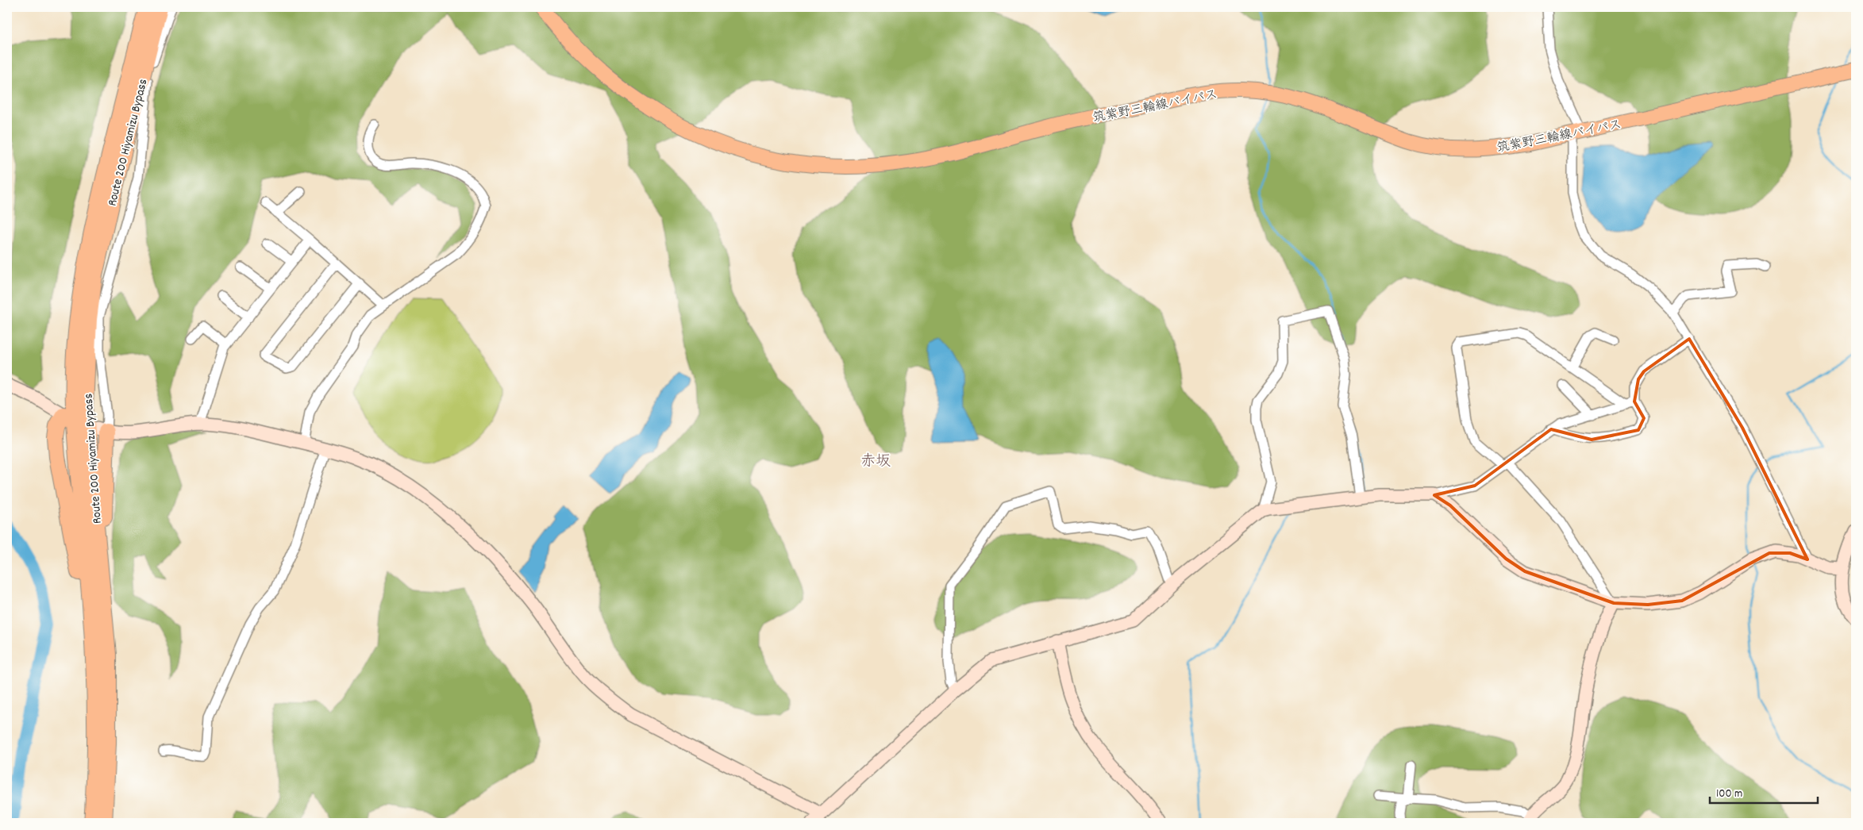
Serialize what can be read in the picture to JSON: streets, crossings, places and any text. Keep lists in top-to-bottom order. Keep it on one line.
{"streets":{"highway":["Route 200 Hiyamizu Bypass"],"main road":["筑紫野三輪線バイパス"]},"districts":["赤坂"],"scale_bar":"100 m"}
